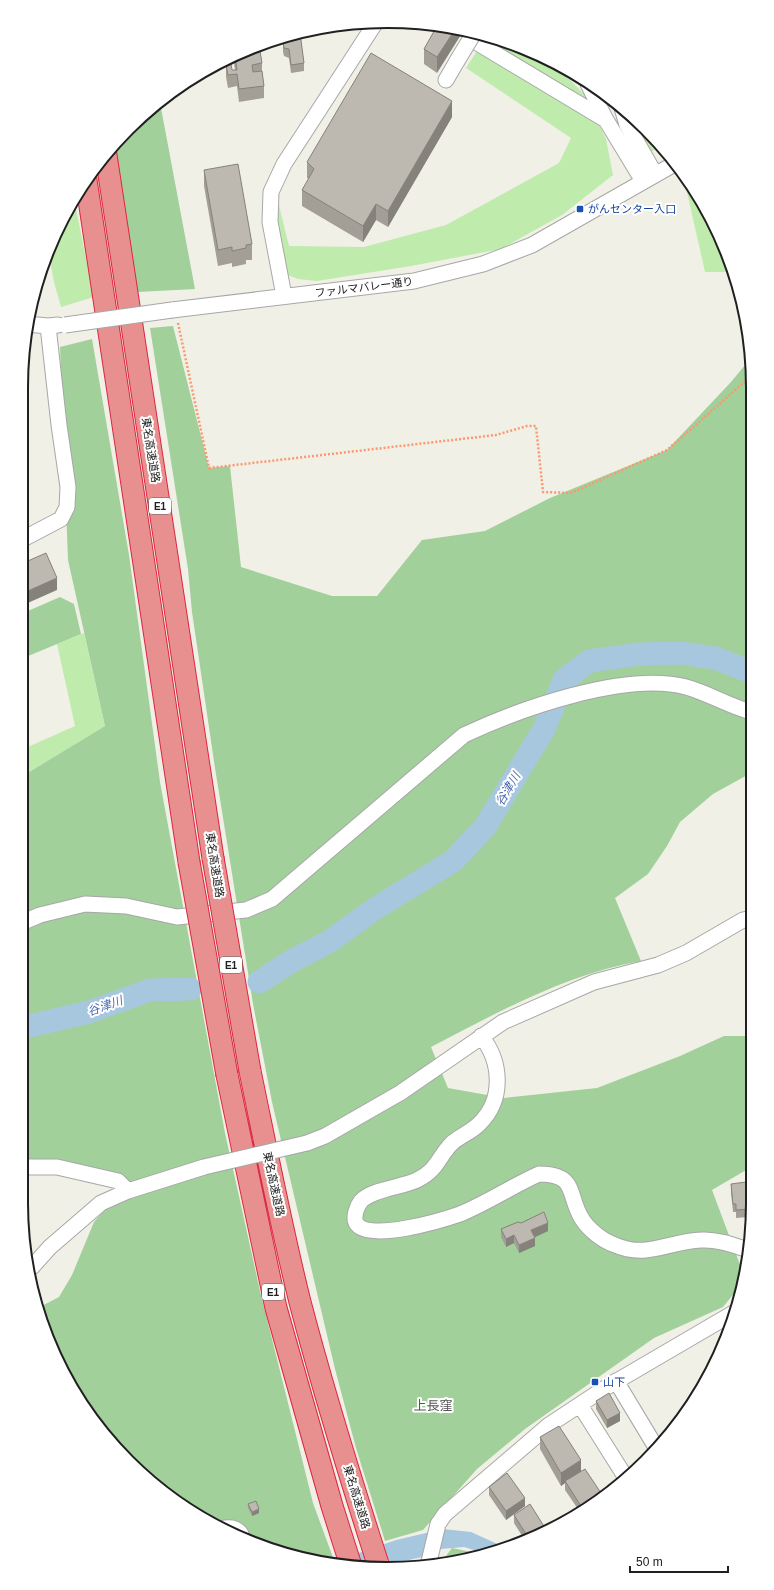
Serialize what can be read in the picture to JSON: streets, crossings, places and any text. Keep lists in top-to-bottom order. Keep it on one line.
{"streets":{"highway":["東名高速道路","E1"],"street":["ファルマバレー通り"]},"districts":["上長窪"],"water":["谷津川"],"places":{"transit":["がんセンター入口","山下"]},"scale_bar":"50 m"}
